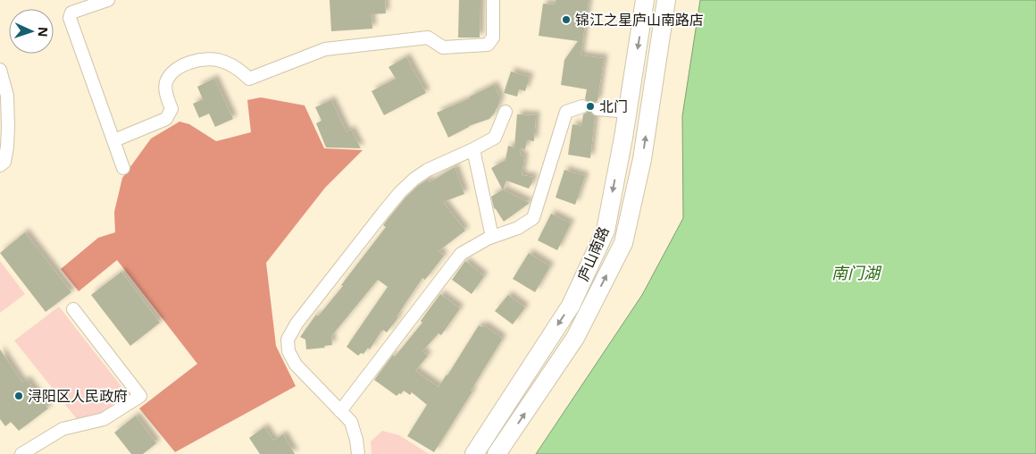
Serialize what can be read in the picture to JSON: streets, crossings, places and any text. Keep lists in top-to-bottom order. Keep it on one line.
{"streets":{"main road":["庐山南路"]},"water":["南门湖"],"places":["锦江之星庐山南路店","北门","浔阳区人民政府"],"north":"right"}
